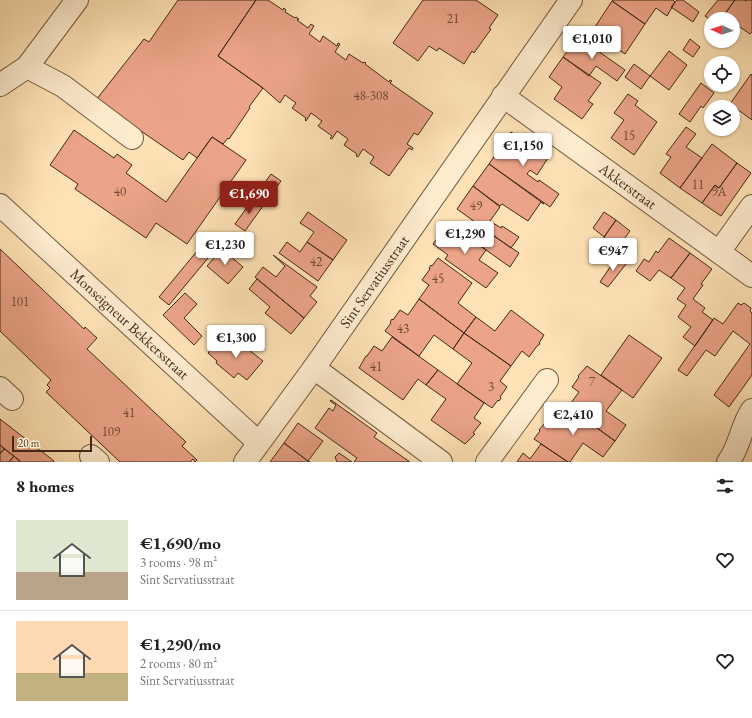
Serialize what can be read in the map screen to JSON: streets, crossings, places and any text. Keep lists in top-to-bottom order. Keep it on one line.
{"streets":{"street":["Akkerstraat","Sint Servatiusstraat","Monseigneur Bekkersstraat"]},"crossings":[["Akkerstraat","Sint Servatiusstraat"],["Sint Servatiusstraat","Monseigneur Bekkersstraat"]],"house_numbers":["21","48-308","15","11","40","9A","49","42","45","101","43","41","7","3","41","109"],"scale_bar":"20 m","north":"left","page":{"price":["€1,010","€1,150","€1,690","€1,290","€1,230","€947","€1,300","€2,410"],"scale":"20 m","heading":"8 homes","list":[{"name":"€1,690/mo","note":"3 rooms · 98 m² · Sint Servatiusstraat"},{"name":"€1,290/mo","note":"2 rooms · 80 m² · Sint Servatiusstraat"}]}}
